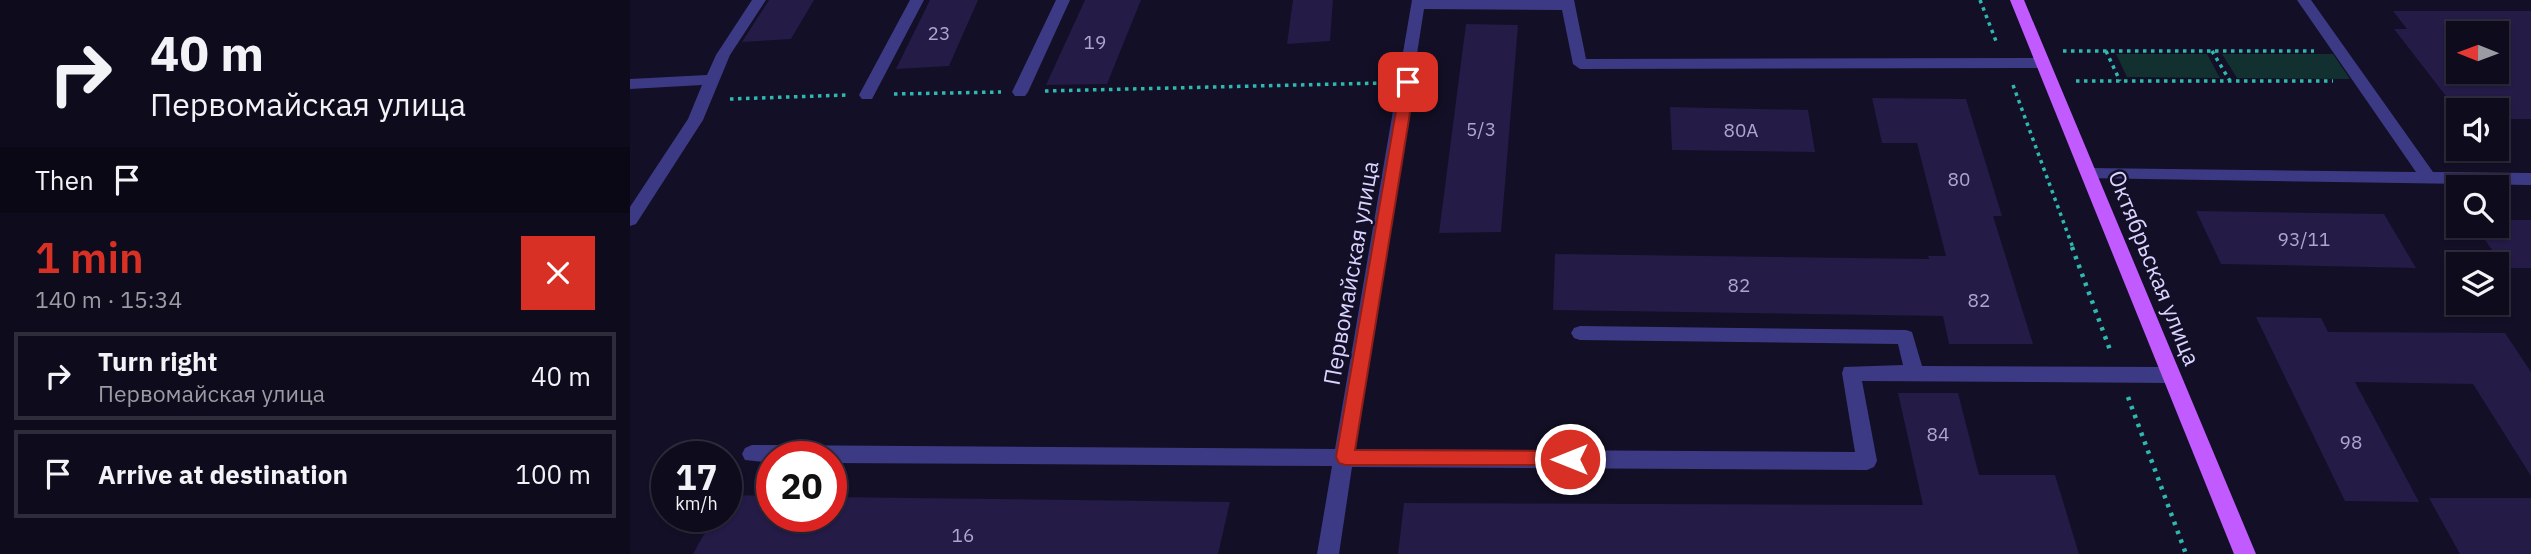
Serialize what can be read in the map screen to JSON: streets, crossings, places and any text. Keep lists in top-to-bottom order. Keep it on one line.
{"streets":{"main road":["Октябрьская улица"],"street":["Первомайская улица"]},"house_numbers":["23","19","5/3","80А","80","93/11","82","82","84","98","16"],"north":"left","page":{"turn":["40 m","Первомайская улица"],"then":"Then","heading":["1 min","140 m · 15:34"],"list":[{"name":"Turn right","note":"Первомайская улица","value":"40 m"},{"name":"Arrive at destination","value":"100 m"}],"speed":"17 km/h","limit":"20"}}
